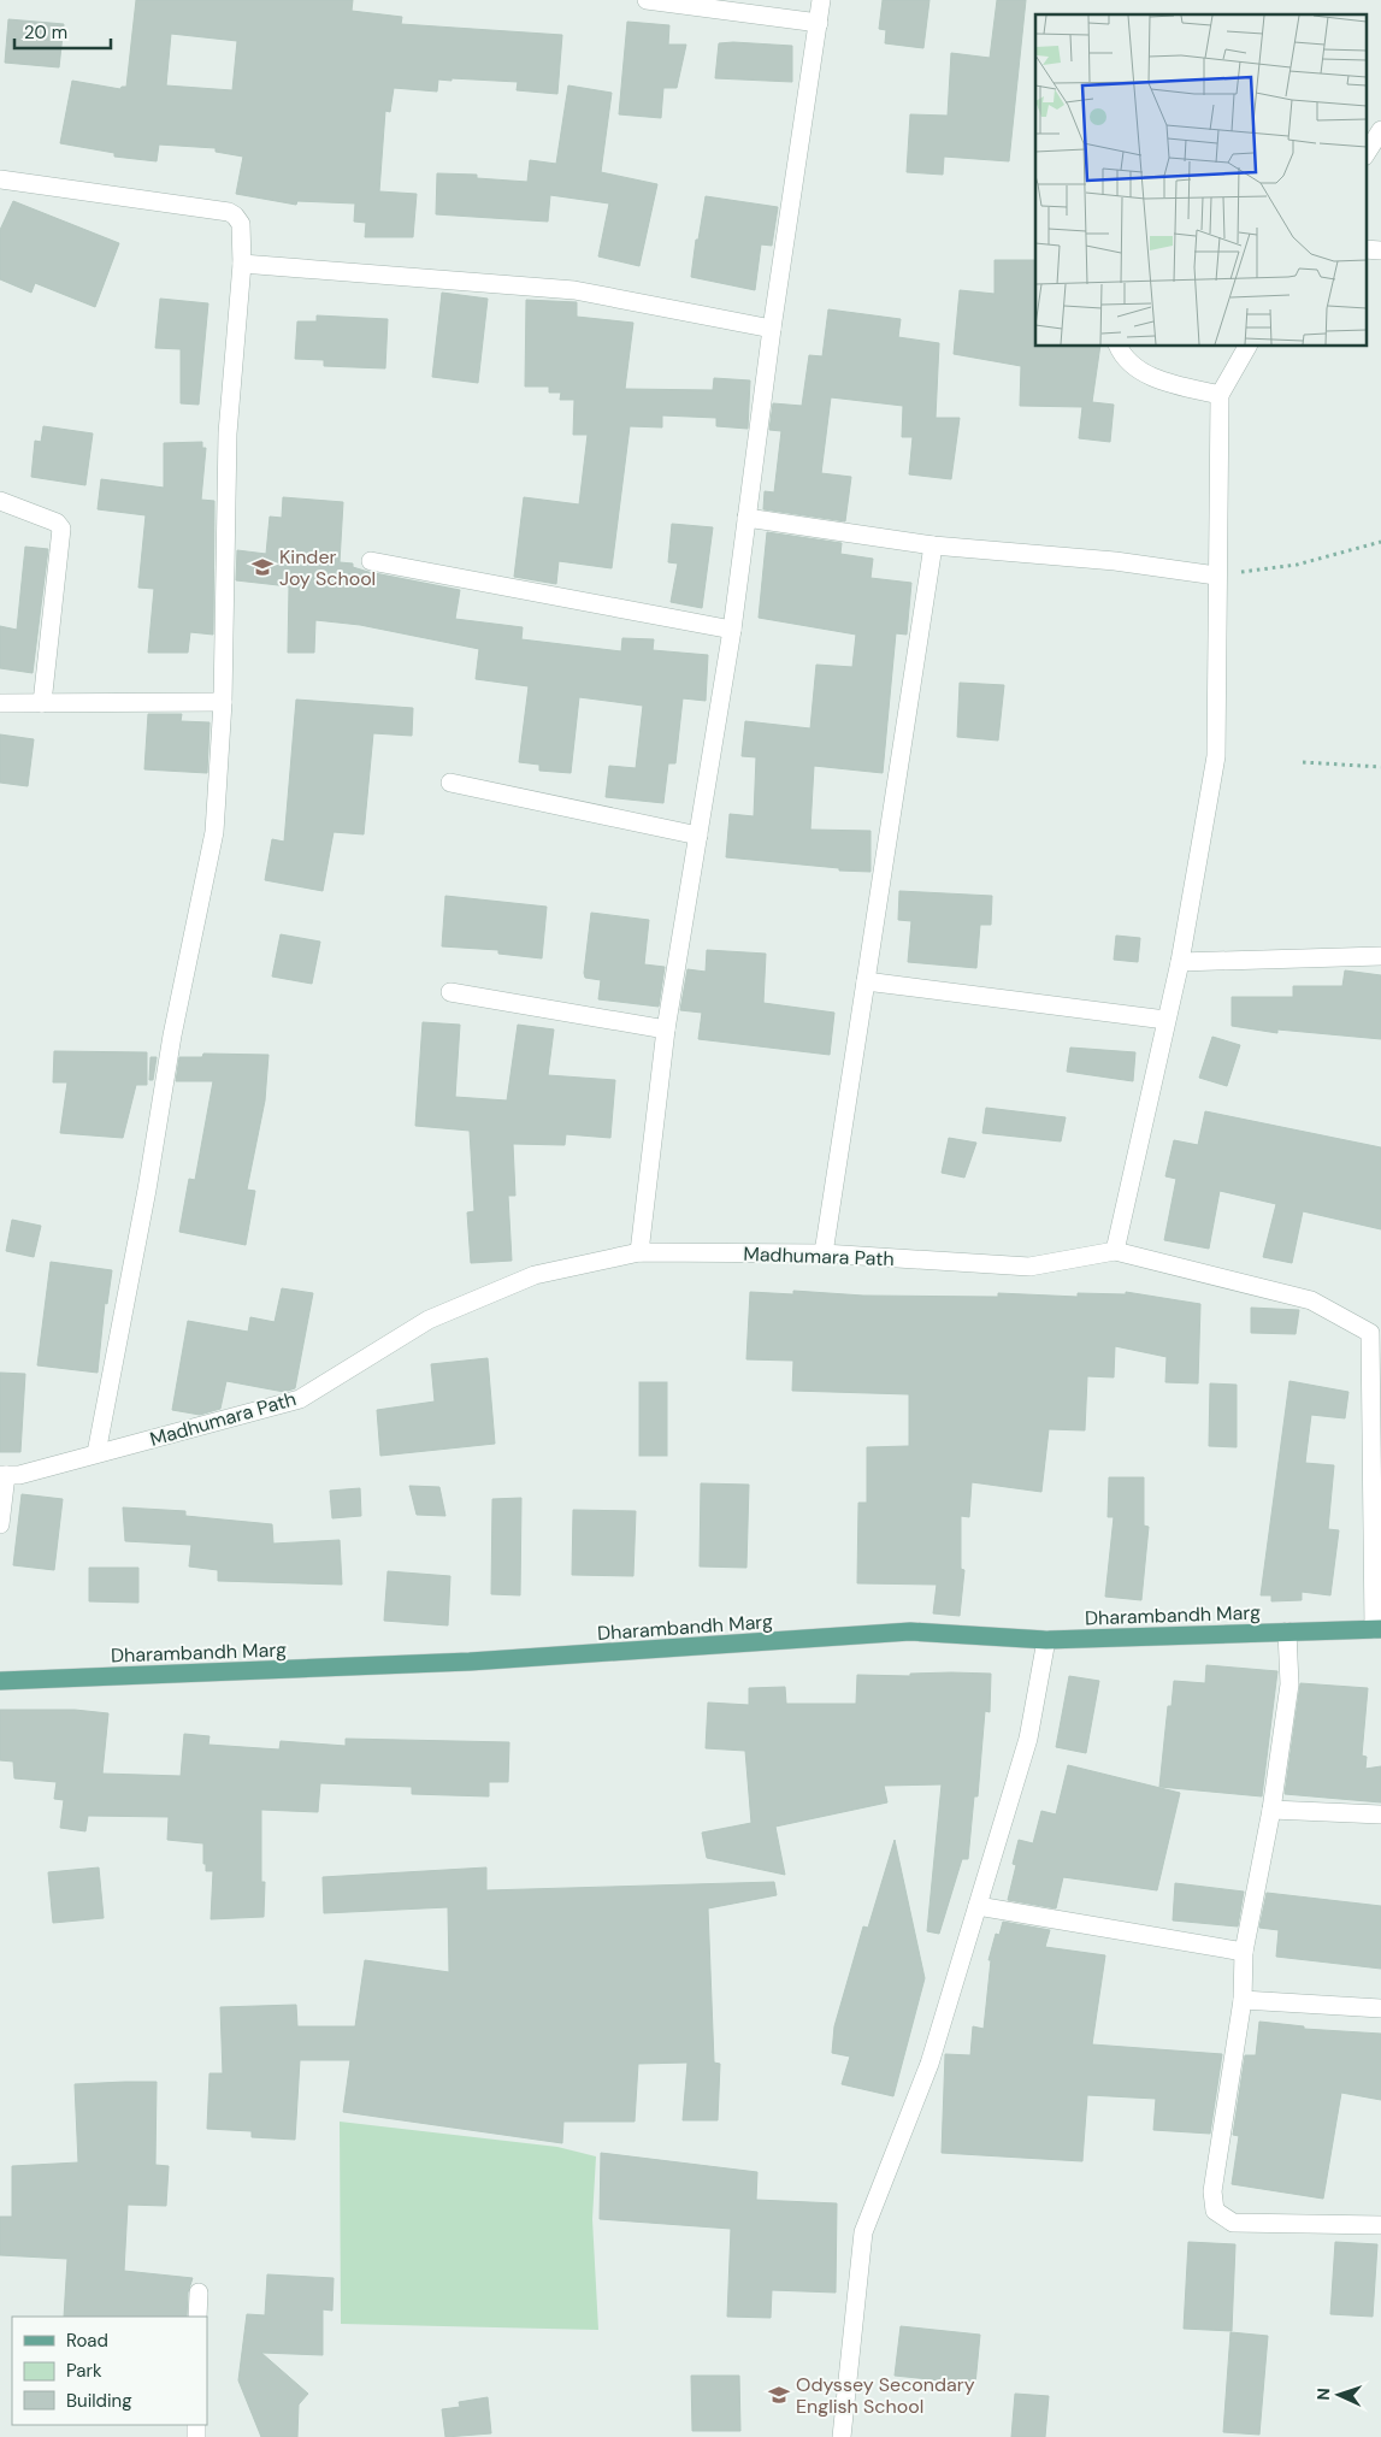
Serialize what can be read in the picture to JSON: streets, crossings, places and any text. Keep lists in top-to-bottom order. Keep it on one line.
{"streets":{"main road":["Dharambandh Marg"],"street":["Madhumara Path"]},"crossings":[["Madhumara Path","Dharambandh Marg"]],"places":{"school or university":["Kinder Joy School","Odyssey Secondary English School"]},"legend":["Road","Park","Building"],"scale_bar":"20 m","north":"left"}
